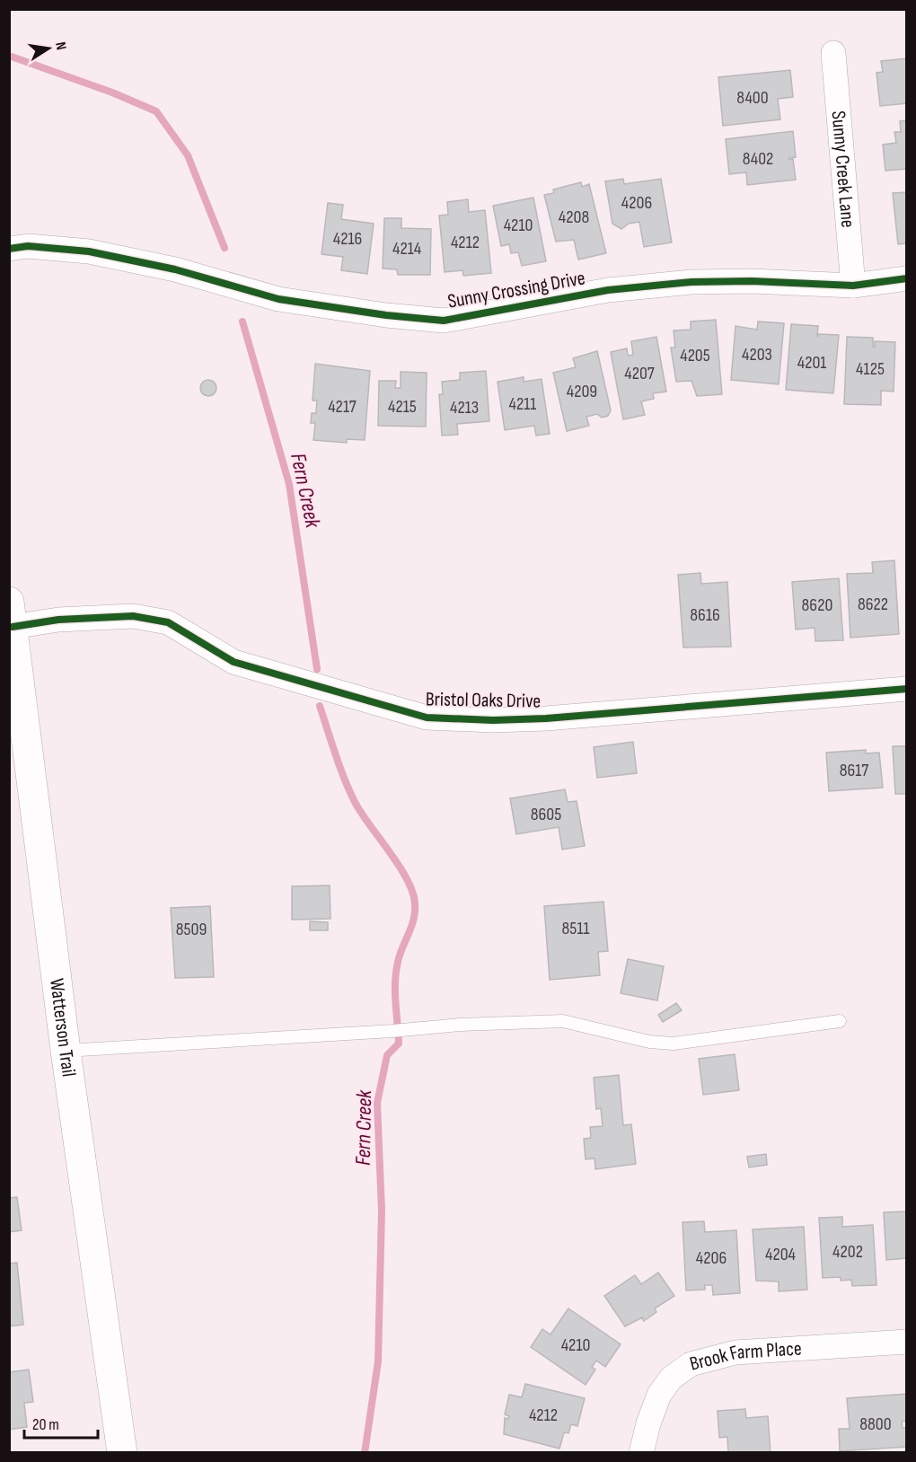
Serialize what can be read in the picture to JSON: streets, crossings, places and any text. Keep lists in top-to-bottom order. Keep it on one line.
{"streets":{"main road":["Watterson Trail"],"street":["Sunny Creek Lane","Sunny Crossing Drive","Bristol Oaks Drive","Brook Farm Place"]},"crossings":[["Sunny Creek Lane","Sunny Crossing Drive"],["Bristol Oaks Drive","Watterson Trail"]],"water":["Fern Creek"],"house_numbers":["8400","8402","4206","4208","4210","4216","4212","4214","4203","4205","4201","4125","4207","4209","4211","4217","4215","4213","8622","8620","8616","8617","8605","8511","8509","4202","4204","4206","4210","4212","8800"],"scale_bar":"20 m","north":"right"}
